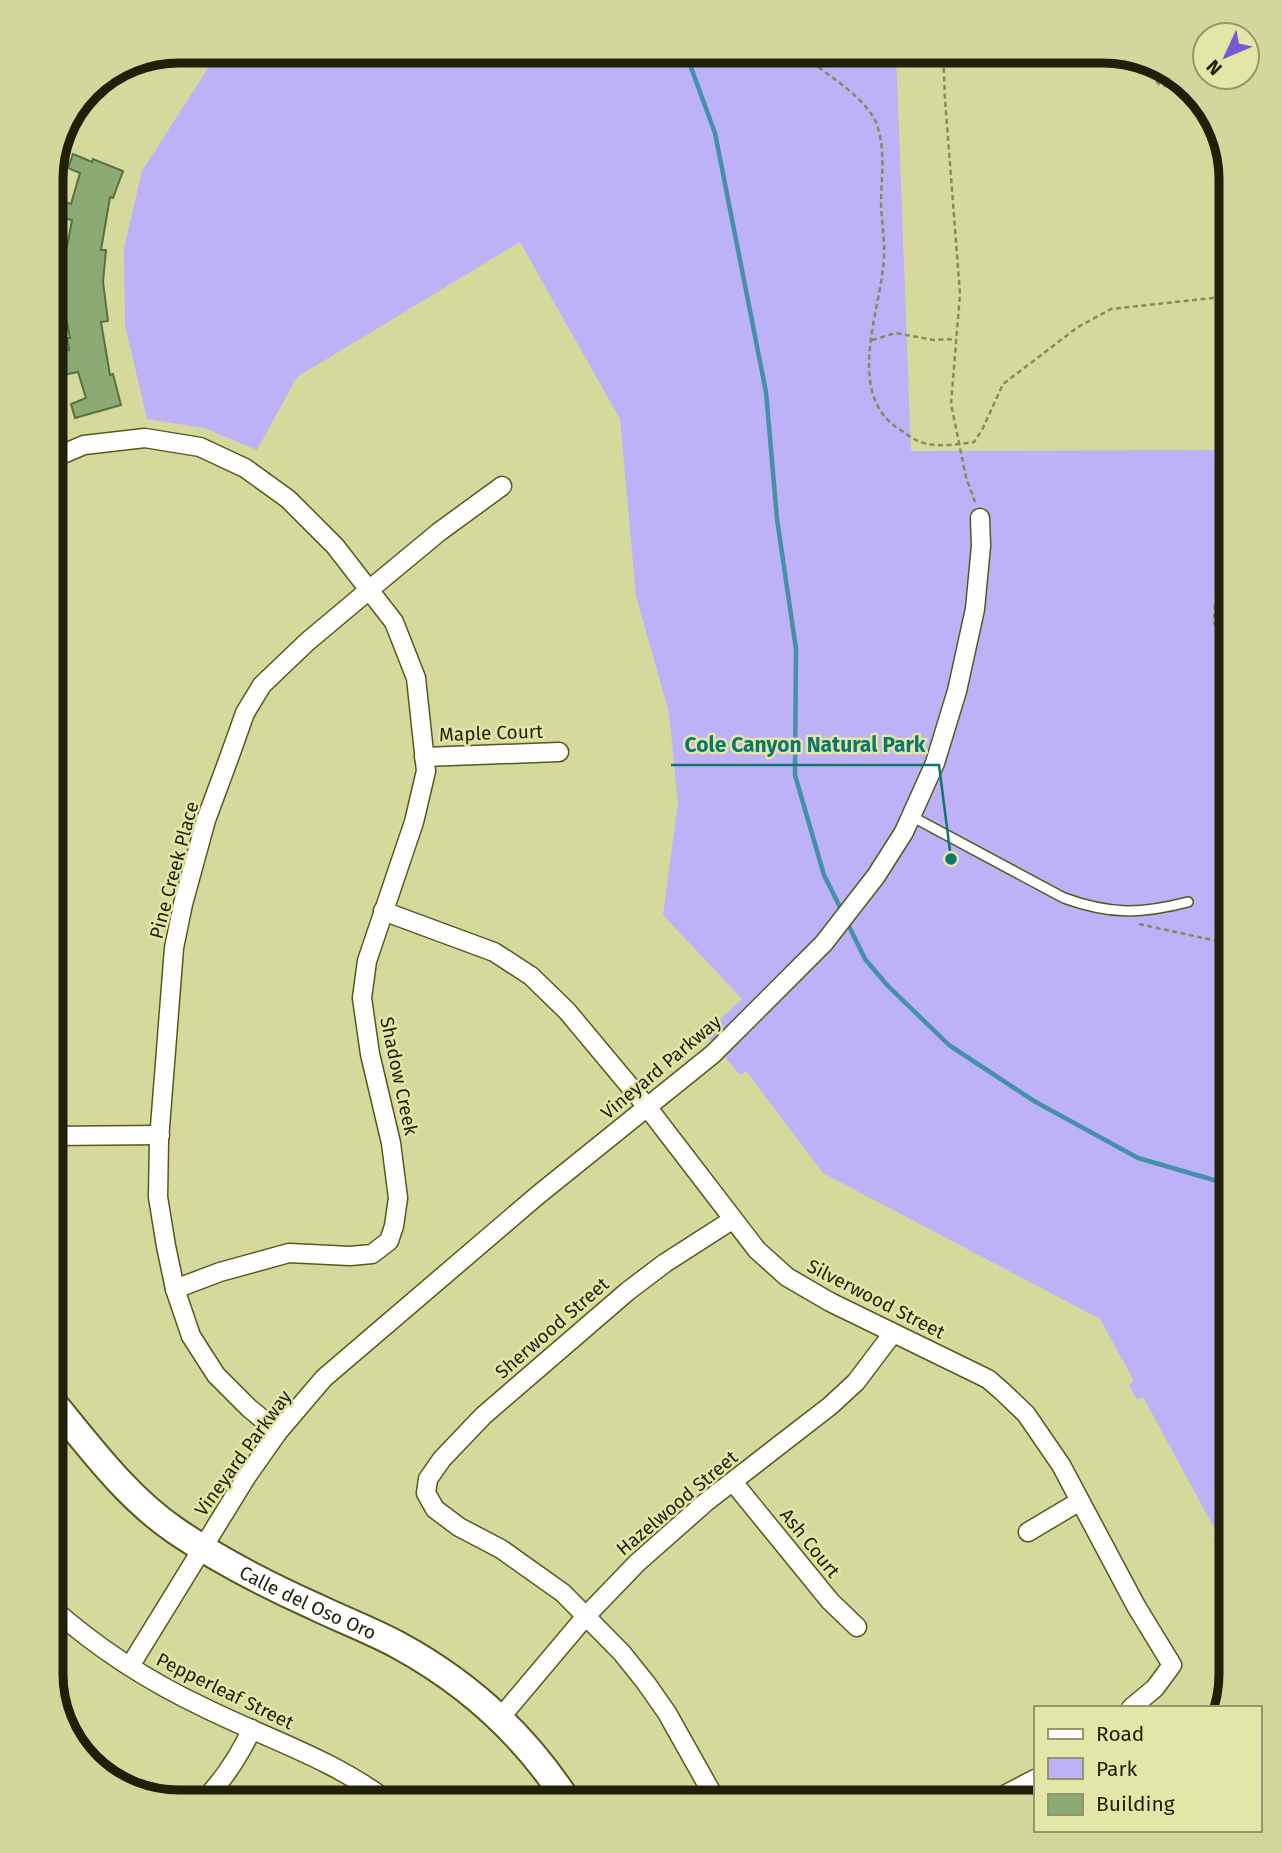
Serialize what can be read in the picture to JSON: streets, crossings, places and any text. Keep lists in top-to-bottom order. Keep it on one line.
{"streets":{"main road":["Calle del Oso Oro"],"street":["Maple Court","Pine Creek Place","Vineyard Parkway","Shadow Creek","Silverwood Street","Sherwood Street","Hazelwood Street","Ash Court","Pepperleaf Street"]},"crossings":[["Maple Court","Shadow Creek"],["Pine Creek Place","Vineyard Parkway"],["Pine Creek Place","Shadow Creek"],["Vineyard Parkway","Silverwood Street"],["Vineyard Parkway","Calle del Oso Oro"],["Vineyard Parkway","Pepperleaf Street"],["Shadow Creek","Silverwood Street"],["Silverwood Street","Sherwood Street"],["Silverwood Street","Hazelwood Street"],["Sherwood Street","Hazelwood Street"],["Hazelwood Street","Ash Court"],["Hazelwood Street","Calle del Oso Oro"]],"places":["Cole Canyon Natural Park"],"legend":["Road","Park","Building"],"north":"bottom left"}
